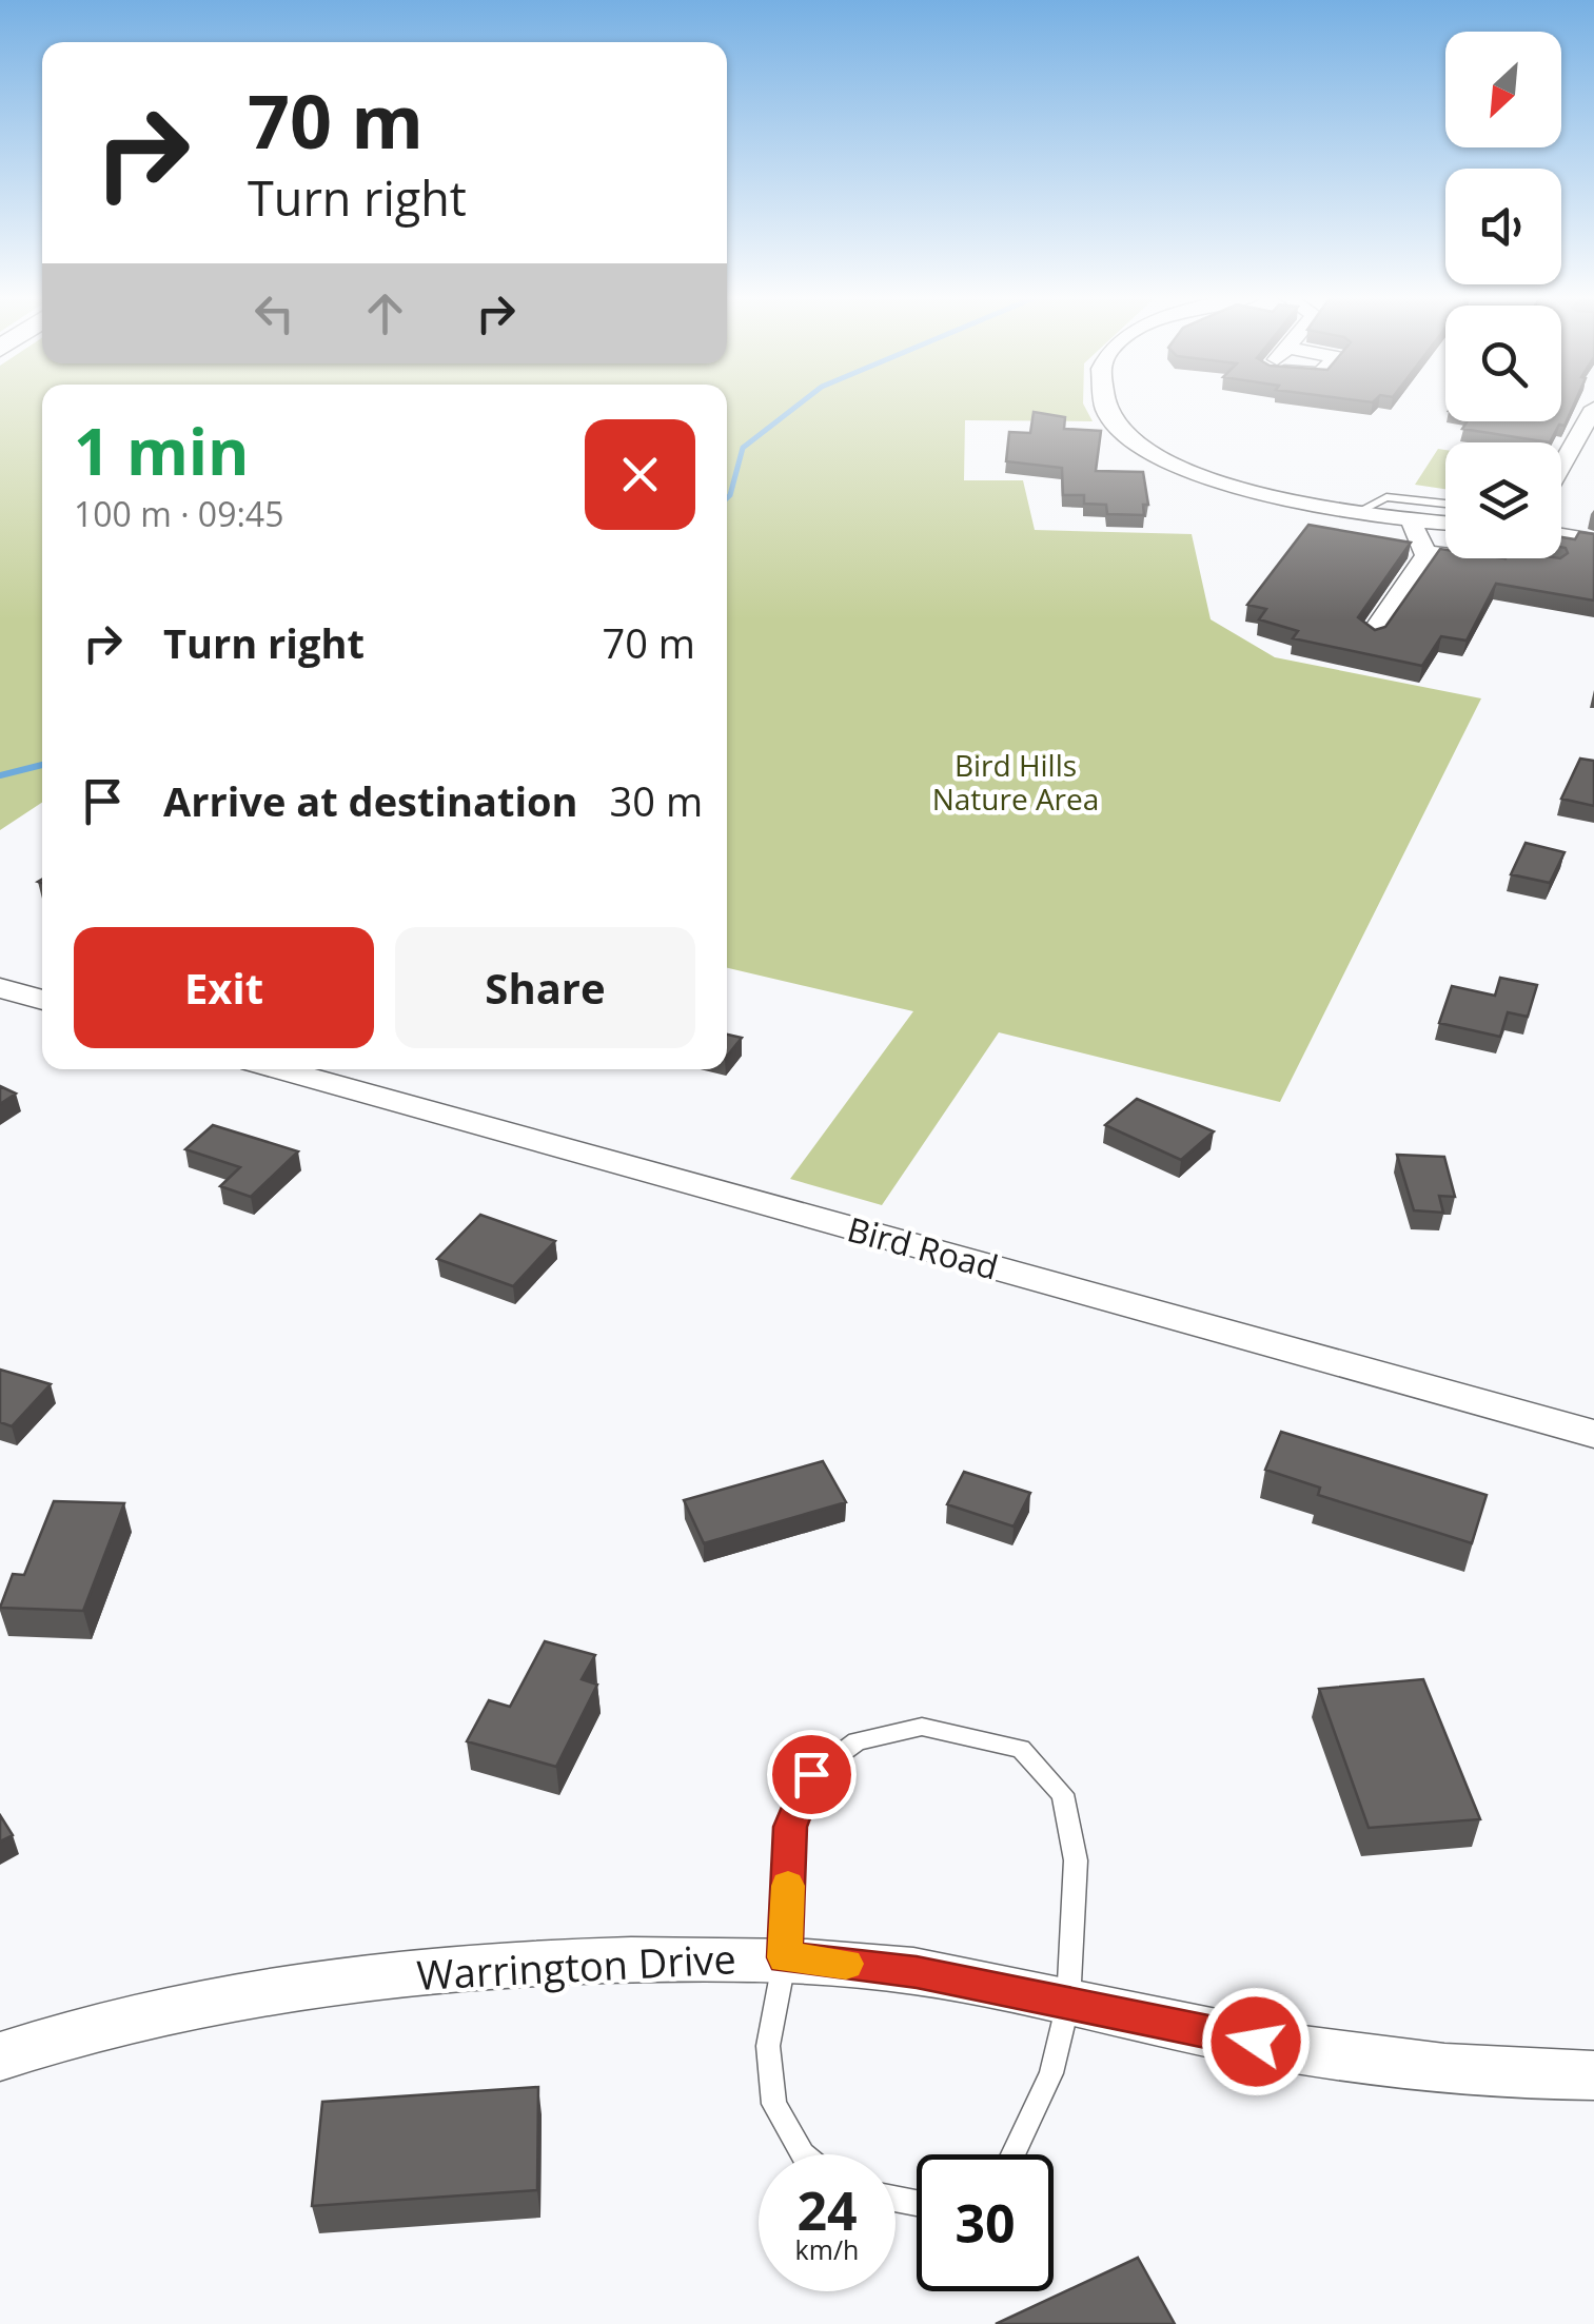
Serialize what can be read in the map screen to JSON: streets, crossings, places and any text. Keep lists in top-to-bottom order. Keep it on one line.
{"streets":{"street":["Bird Road","Warrington Drive"]},"parks":["Bird Hills Nature Area"],"north":"bottom left","page":{"turn":["70 m","Turn right"],"heading":["1 min","100 m · 09:45"],"list":[{"name":"Turn right","value":"70 m"},{"name":"Arrive at destination","value":"30 m"}],"buttons":["Exit","Share"],"speed":"24 km/h","limit":"30"}}
